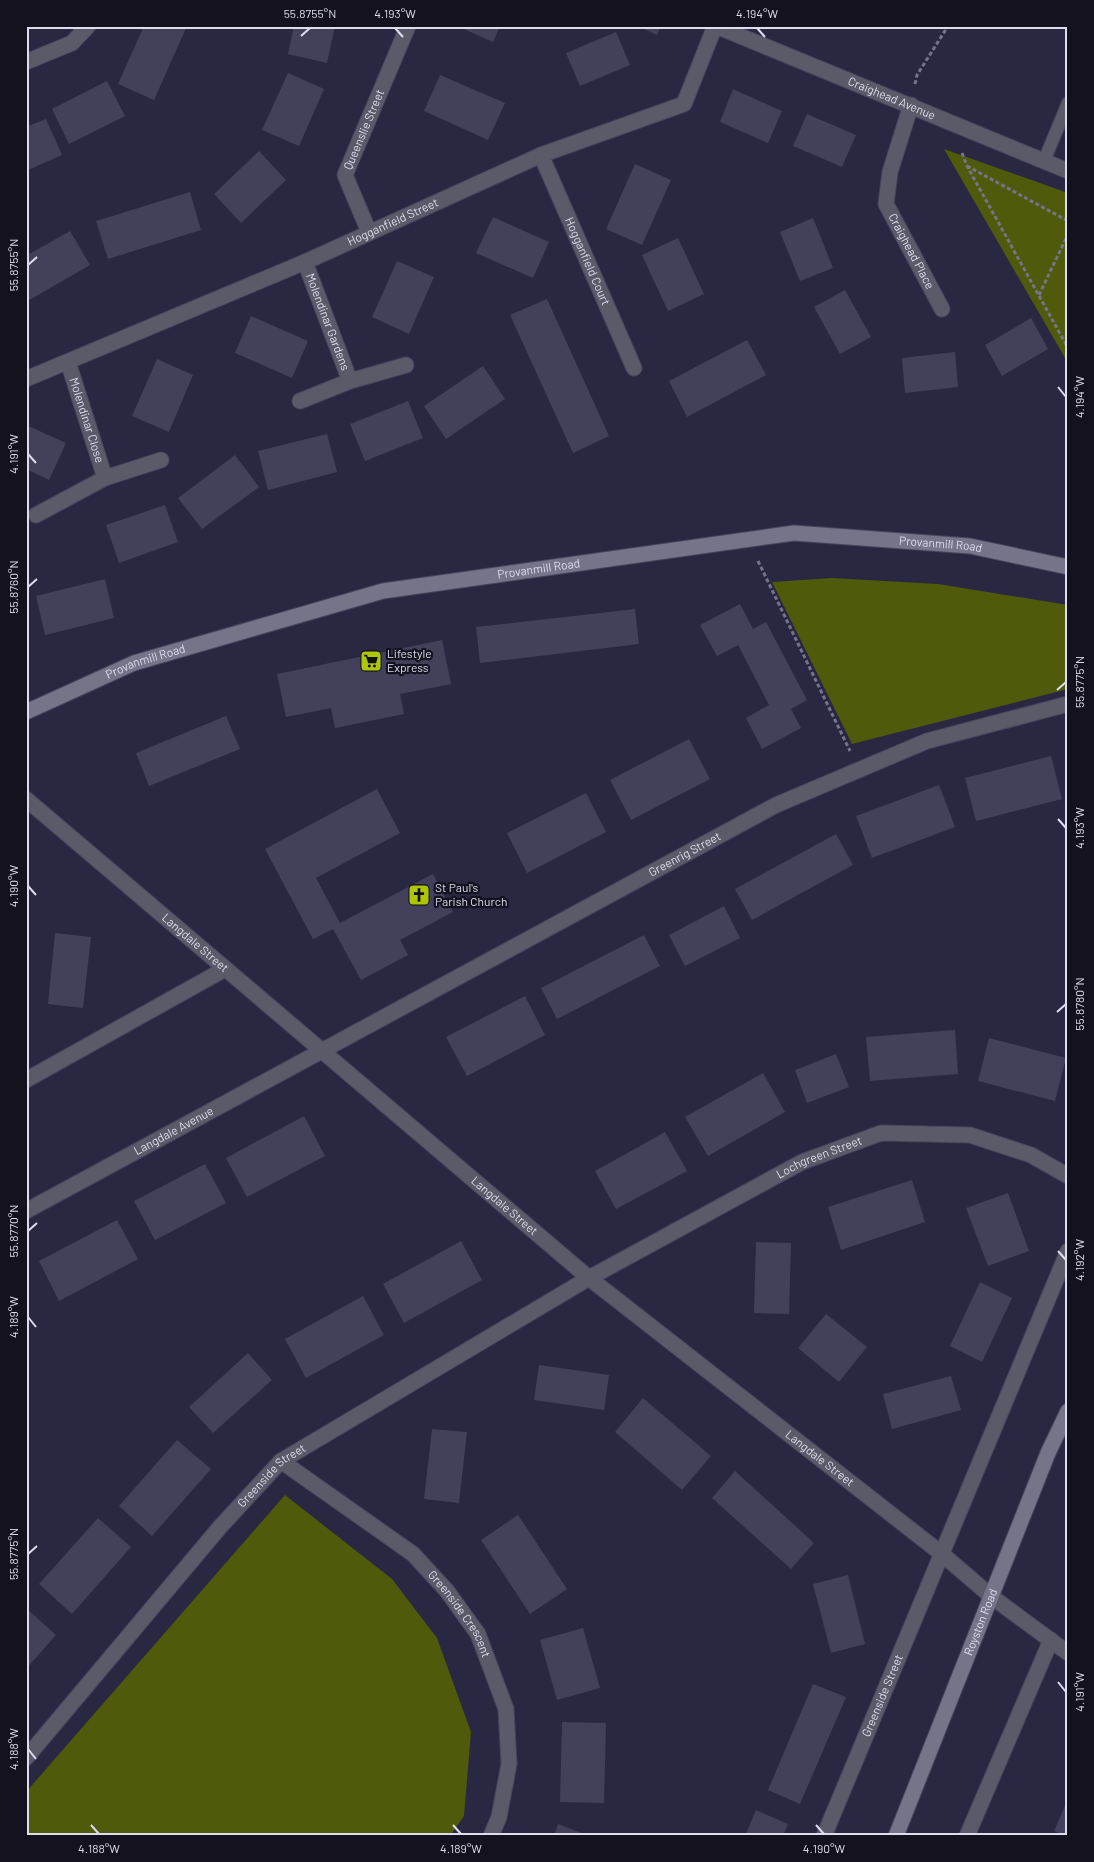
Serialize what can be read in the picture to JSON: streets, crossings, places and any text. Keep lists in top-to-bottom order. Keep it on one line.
{"streets":{"main road":["Provanmill Road","Royston Road"],"street":["Craighead Avenue","Queenslie Street","Hogganfield Street","Craighead Place","Hogganfield Court","Molendinar Gardens","Molendinar Close","Greenrig Street","Langdale Street","Langdale Avenue","Lochgreen Street","Greenside Street","Greenside Crescent"]},"crossings":[["Craighead Avenue","Hogganfield Street"],["Craighead Avenue","Craighead Place"],["Queenslie Street","Hogganfield Street"],["Hogganfield Street","Hogganfield Court"],["Hogganfield Street","Molendinar Gardens"],["Hogganfield Street","Molendinar Close"],["Greenrig Street","Langdale Street"],["Greenrig Street","Langdale Avenue"],["Langdale Street","Langdale Avenue"],["Langdale Street","Lochgreen Street"],["Langdale Street","Greenside Street"],["Langdale Street","Royston Road"],["Lochgreen Street","Greenside Street"],["Greenside Street","Greenside Crescent"]],"places":{"supermarket":["Lifestyle Express"],"church":["St Paul's Parish Church"]},"coordinates":["55.8755°N","4.193°W","4.194°W","4.191°W","55.8760°N","55.8775°N","4.190°W","55.8780°N","55.8770°N","4.192°W","4.189°W","4.188°W"]}
